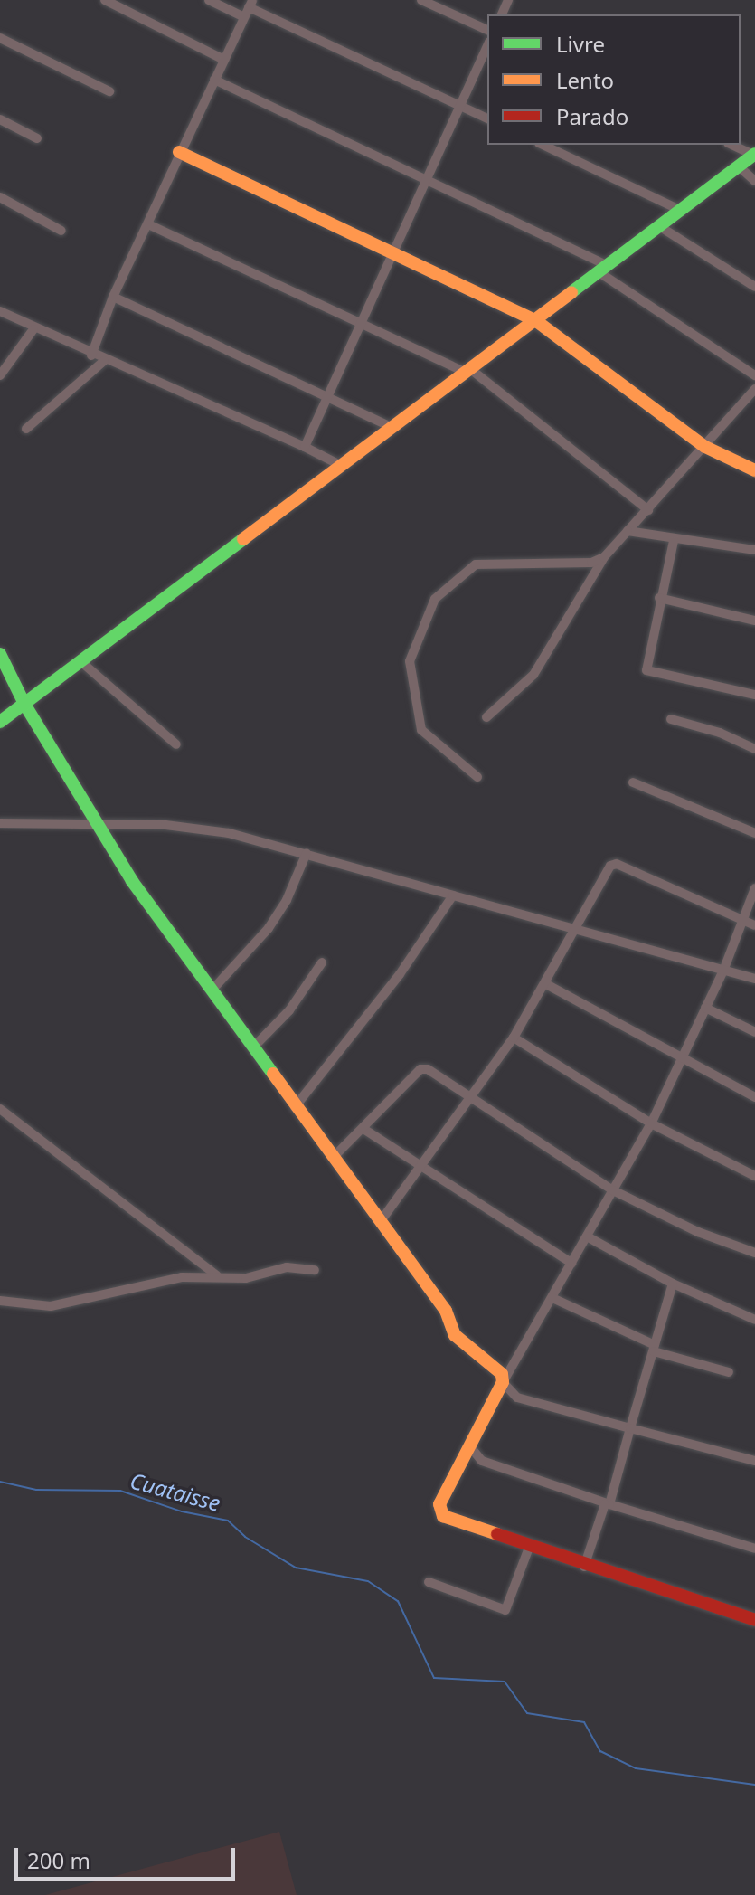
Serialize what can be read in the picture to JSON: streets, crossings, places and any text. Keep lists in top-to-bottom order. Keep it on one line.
{"water":["Cuataisse"],"legend":["Livre","Lento","Parado"],"scale_bar":"200 m"}
